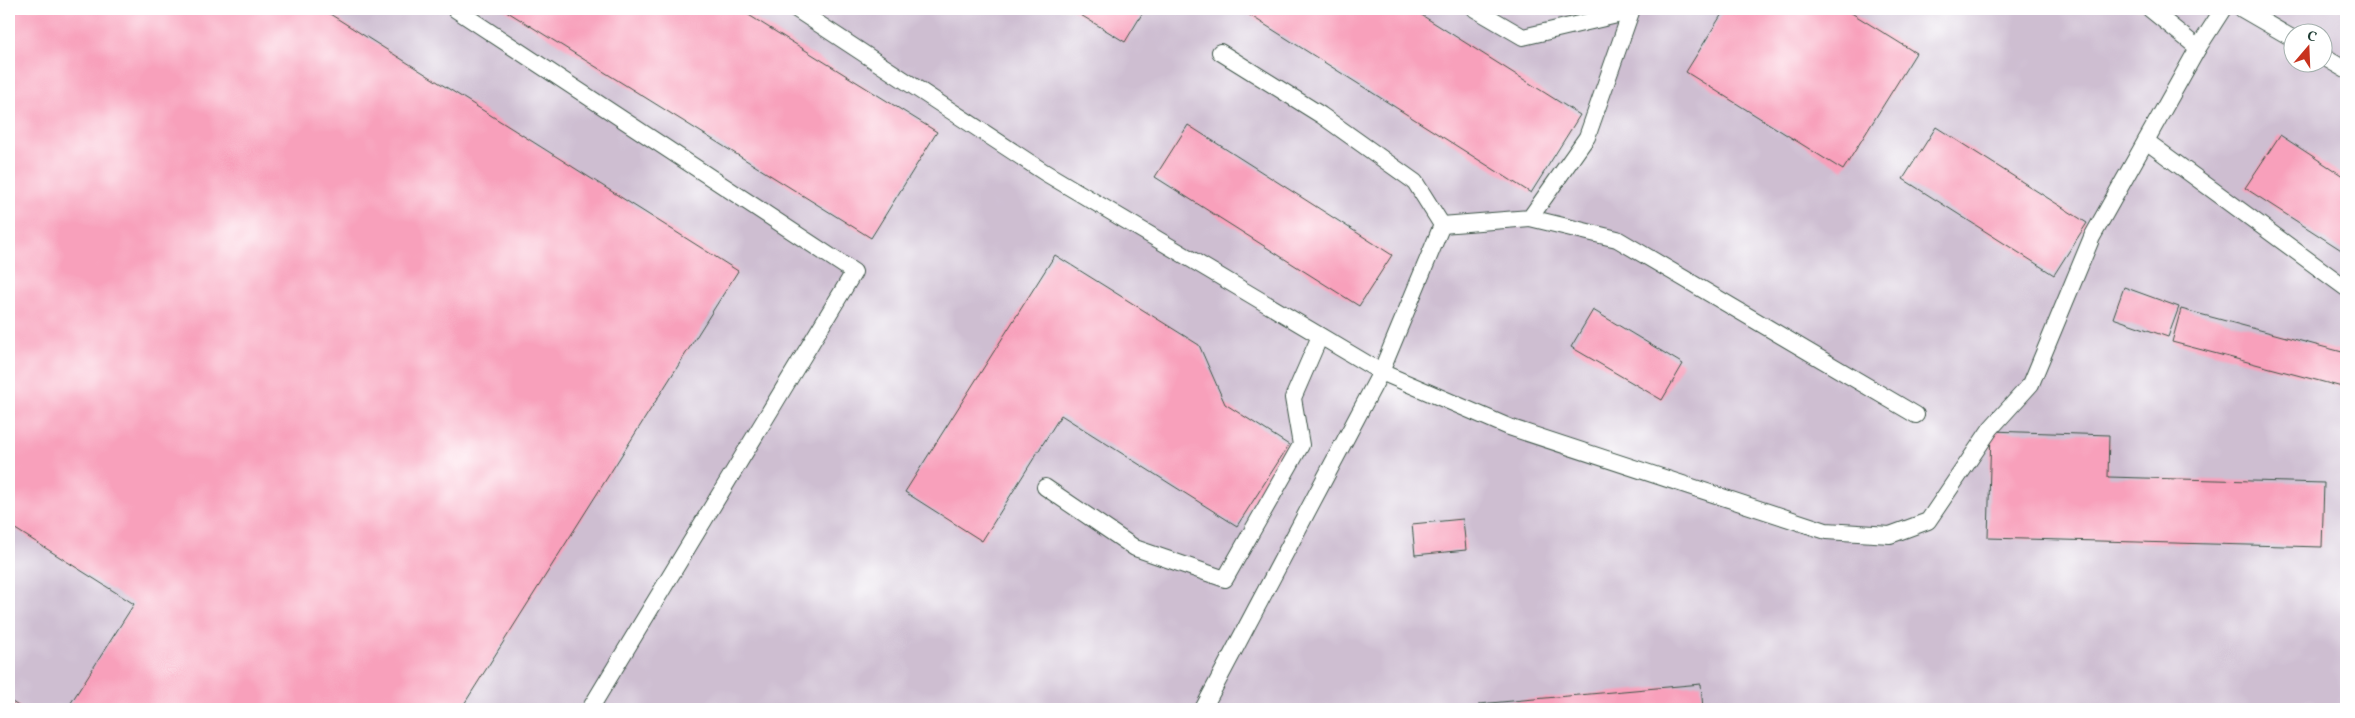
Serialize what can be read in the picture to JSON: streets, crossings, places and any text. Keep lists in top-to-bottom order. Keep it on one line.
{"north":"top"}
